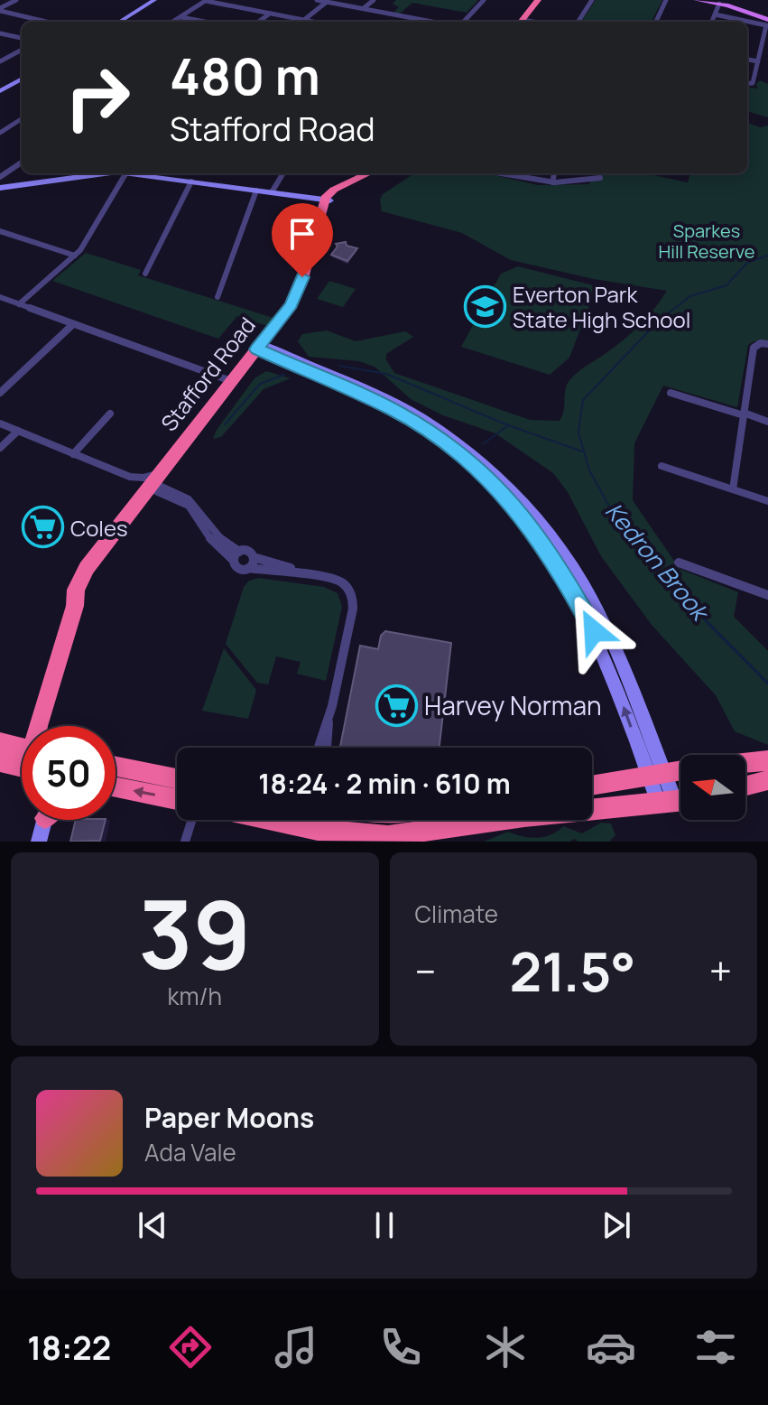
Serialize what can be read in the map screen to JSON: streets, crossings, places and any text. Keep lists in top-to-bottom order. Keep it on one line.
{"streets":{"highway":["Stafford Road"]},"water":["Kedron Brook"],"parks":["Sparkes Hill Reserve"],"places":{"school or university":["Everton Park State High School"],"supermarket":["Coles","Harvey Norman"]},"north":"left","page":{"turn":["480 m","Stafford Road"],"limit":"50","trip":"18:24 · 2 min · 610 m","tile":[["39","km/h"],"Climate"],"heat":["−","21.5°","+"],"song":["Paper Moons","Ada Vale"],"tabs":"18:22"}}
